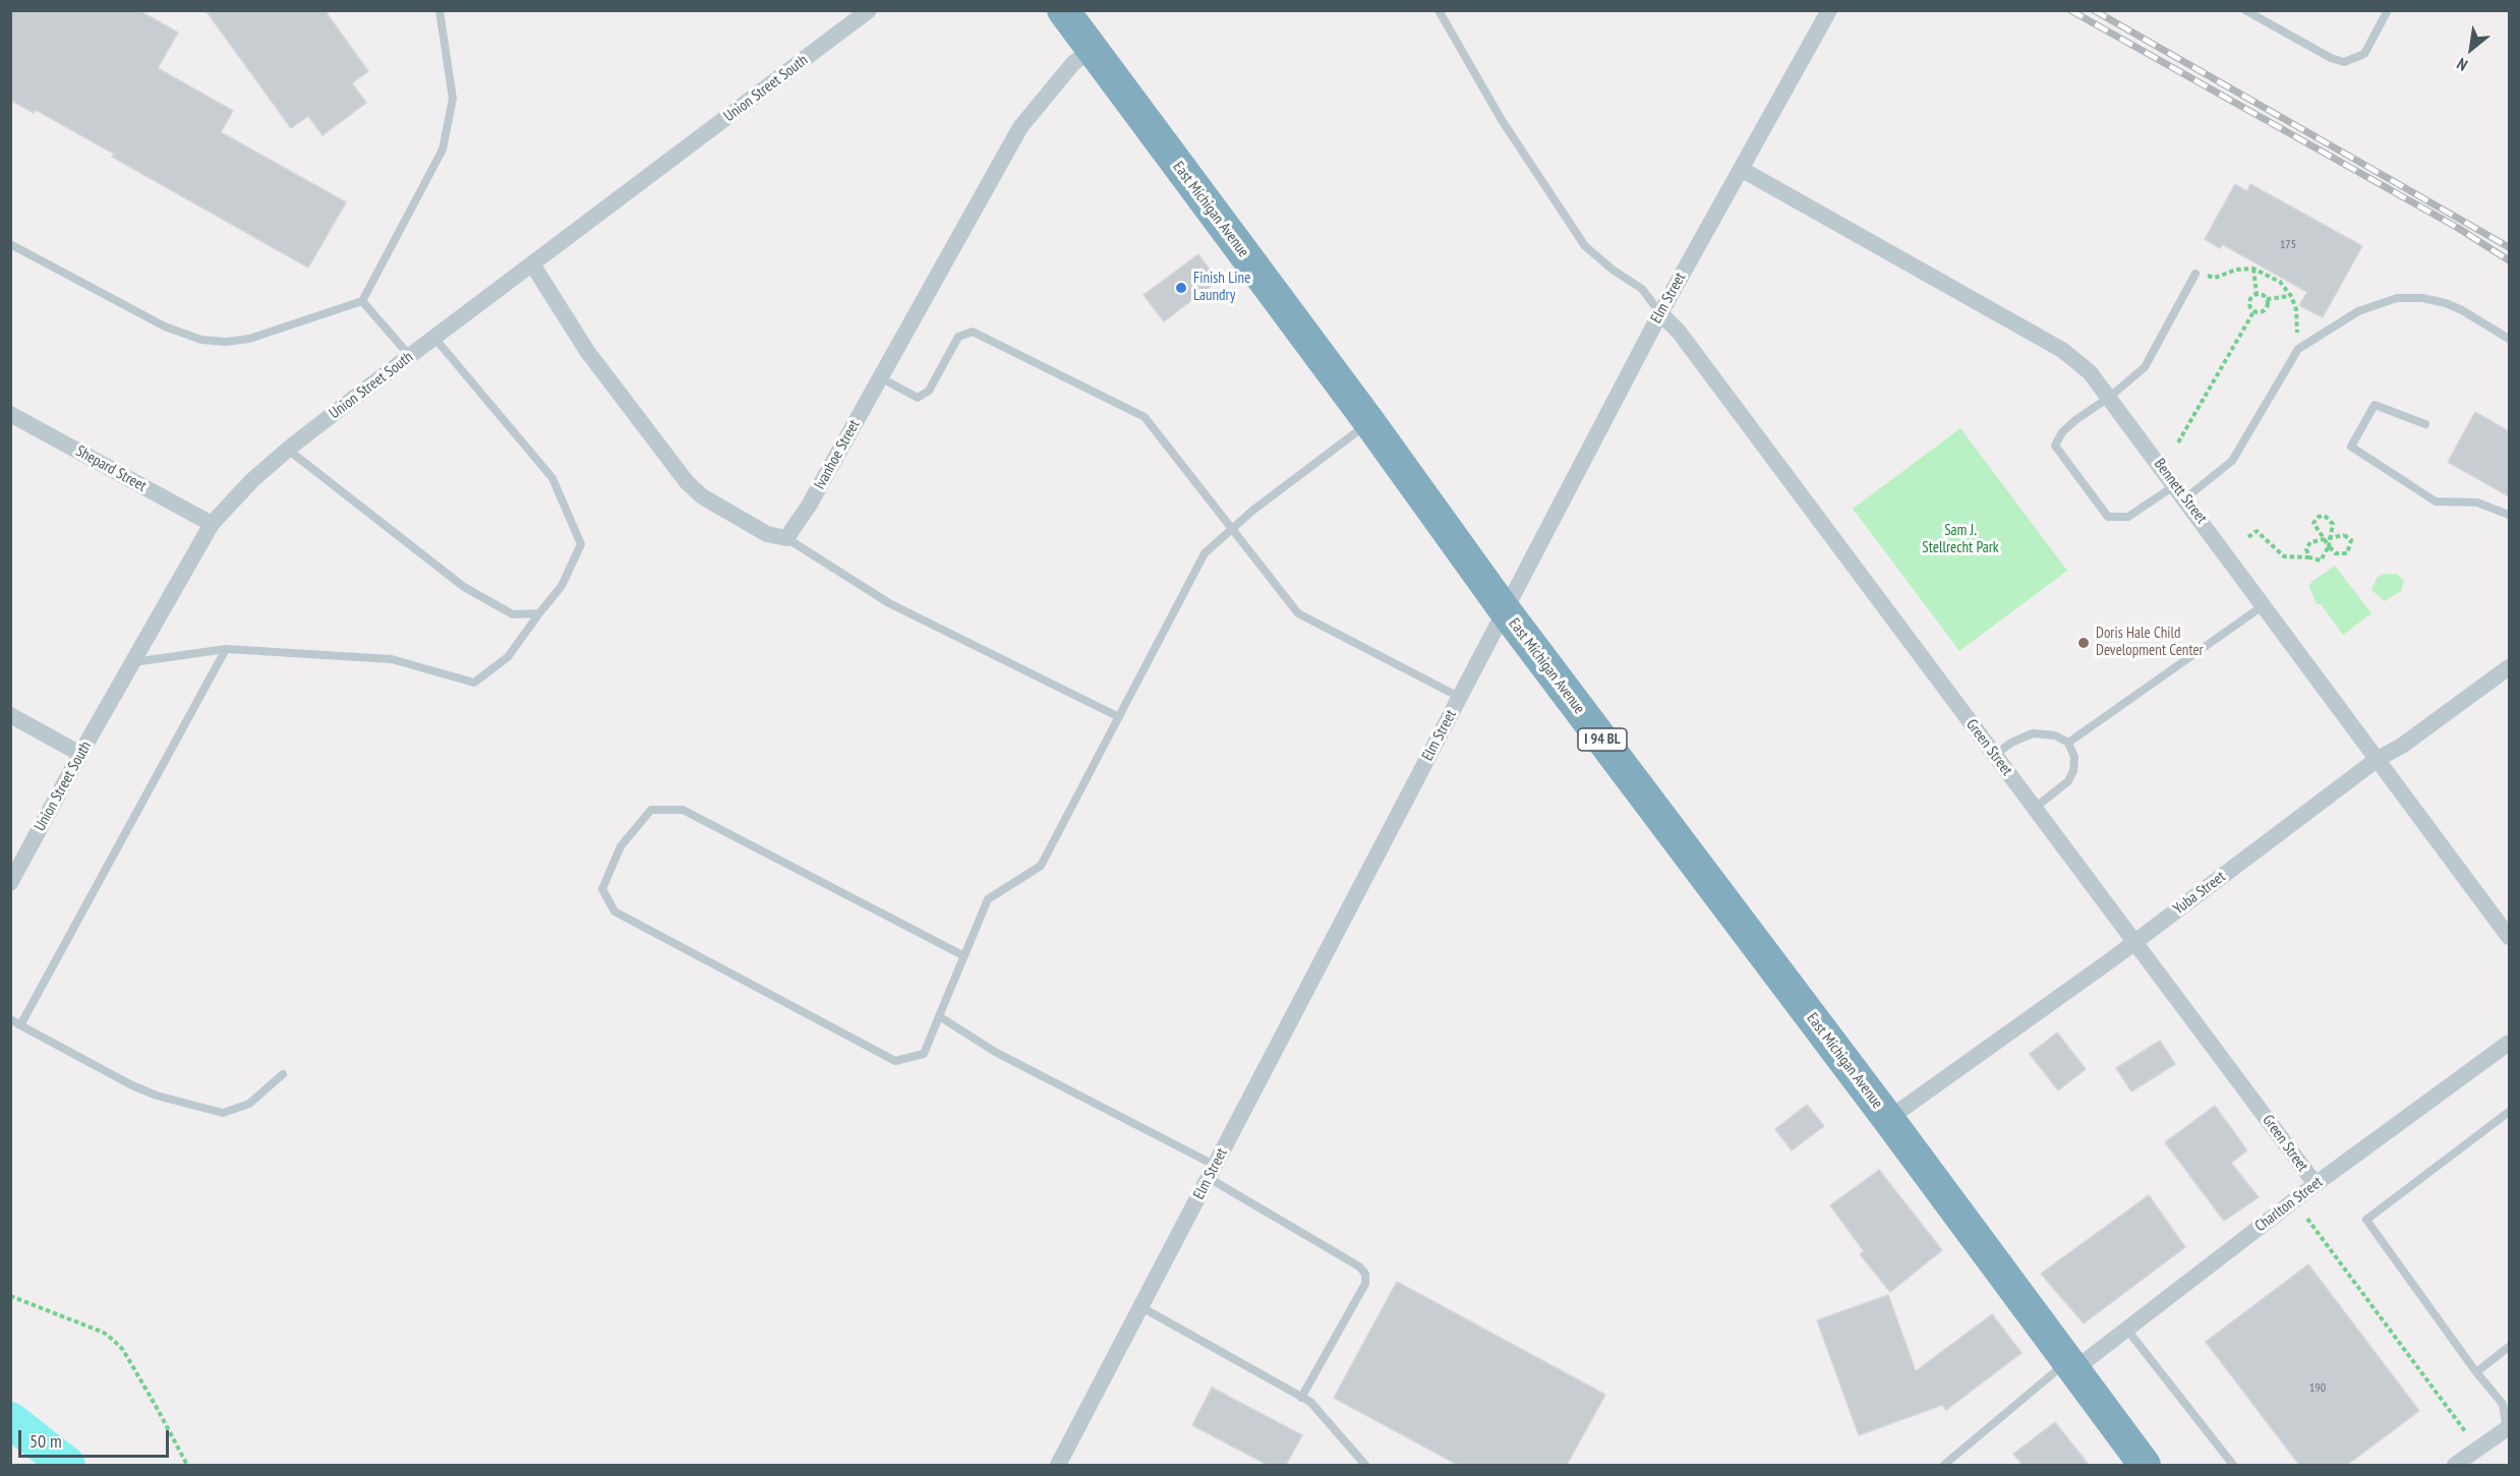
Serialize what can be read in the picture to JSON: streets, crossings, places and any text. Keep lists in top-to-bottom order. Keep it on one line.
{"streets":{"highway":["East Michigan Avenue","I 94 BL"],"street":["Union Street South","Elm Street","Ivanhoe Street","Shepard Street","Bennett Street","Green Street","Yuba Street","Charlton Street"]},"crossings":[["Union Street South","Shepard Street"],["East Michigan Avenue","Elm Street"],["East Michigan Avenue","Ivanhoe Street"],["East Michigan Avenue","Yuba Street"],["East Michigan Avenue","Charlton Street"],["Elm Street","Bennett Street"],["Elm Street","Green Street"],["Bennett Street","Yuba Street"],["Green Street","Yuba Street"],["Green Street","Charlton Street"]],"parks":["Sam J. Stellrecht Park"],"places":["Finish Line Laundry","Doris Hale Child Development Center"],"house_numbers":["175","190"],"scale_bar":"50 m","north":"bottom left"}
